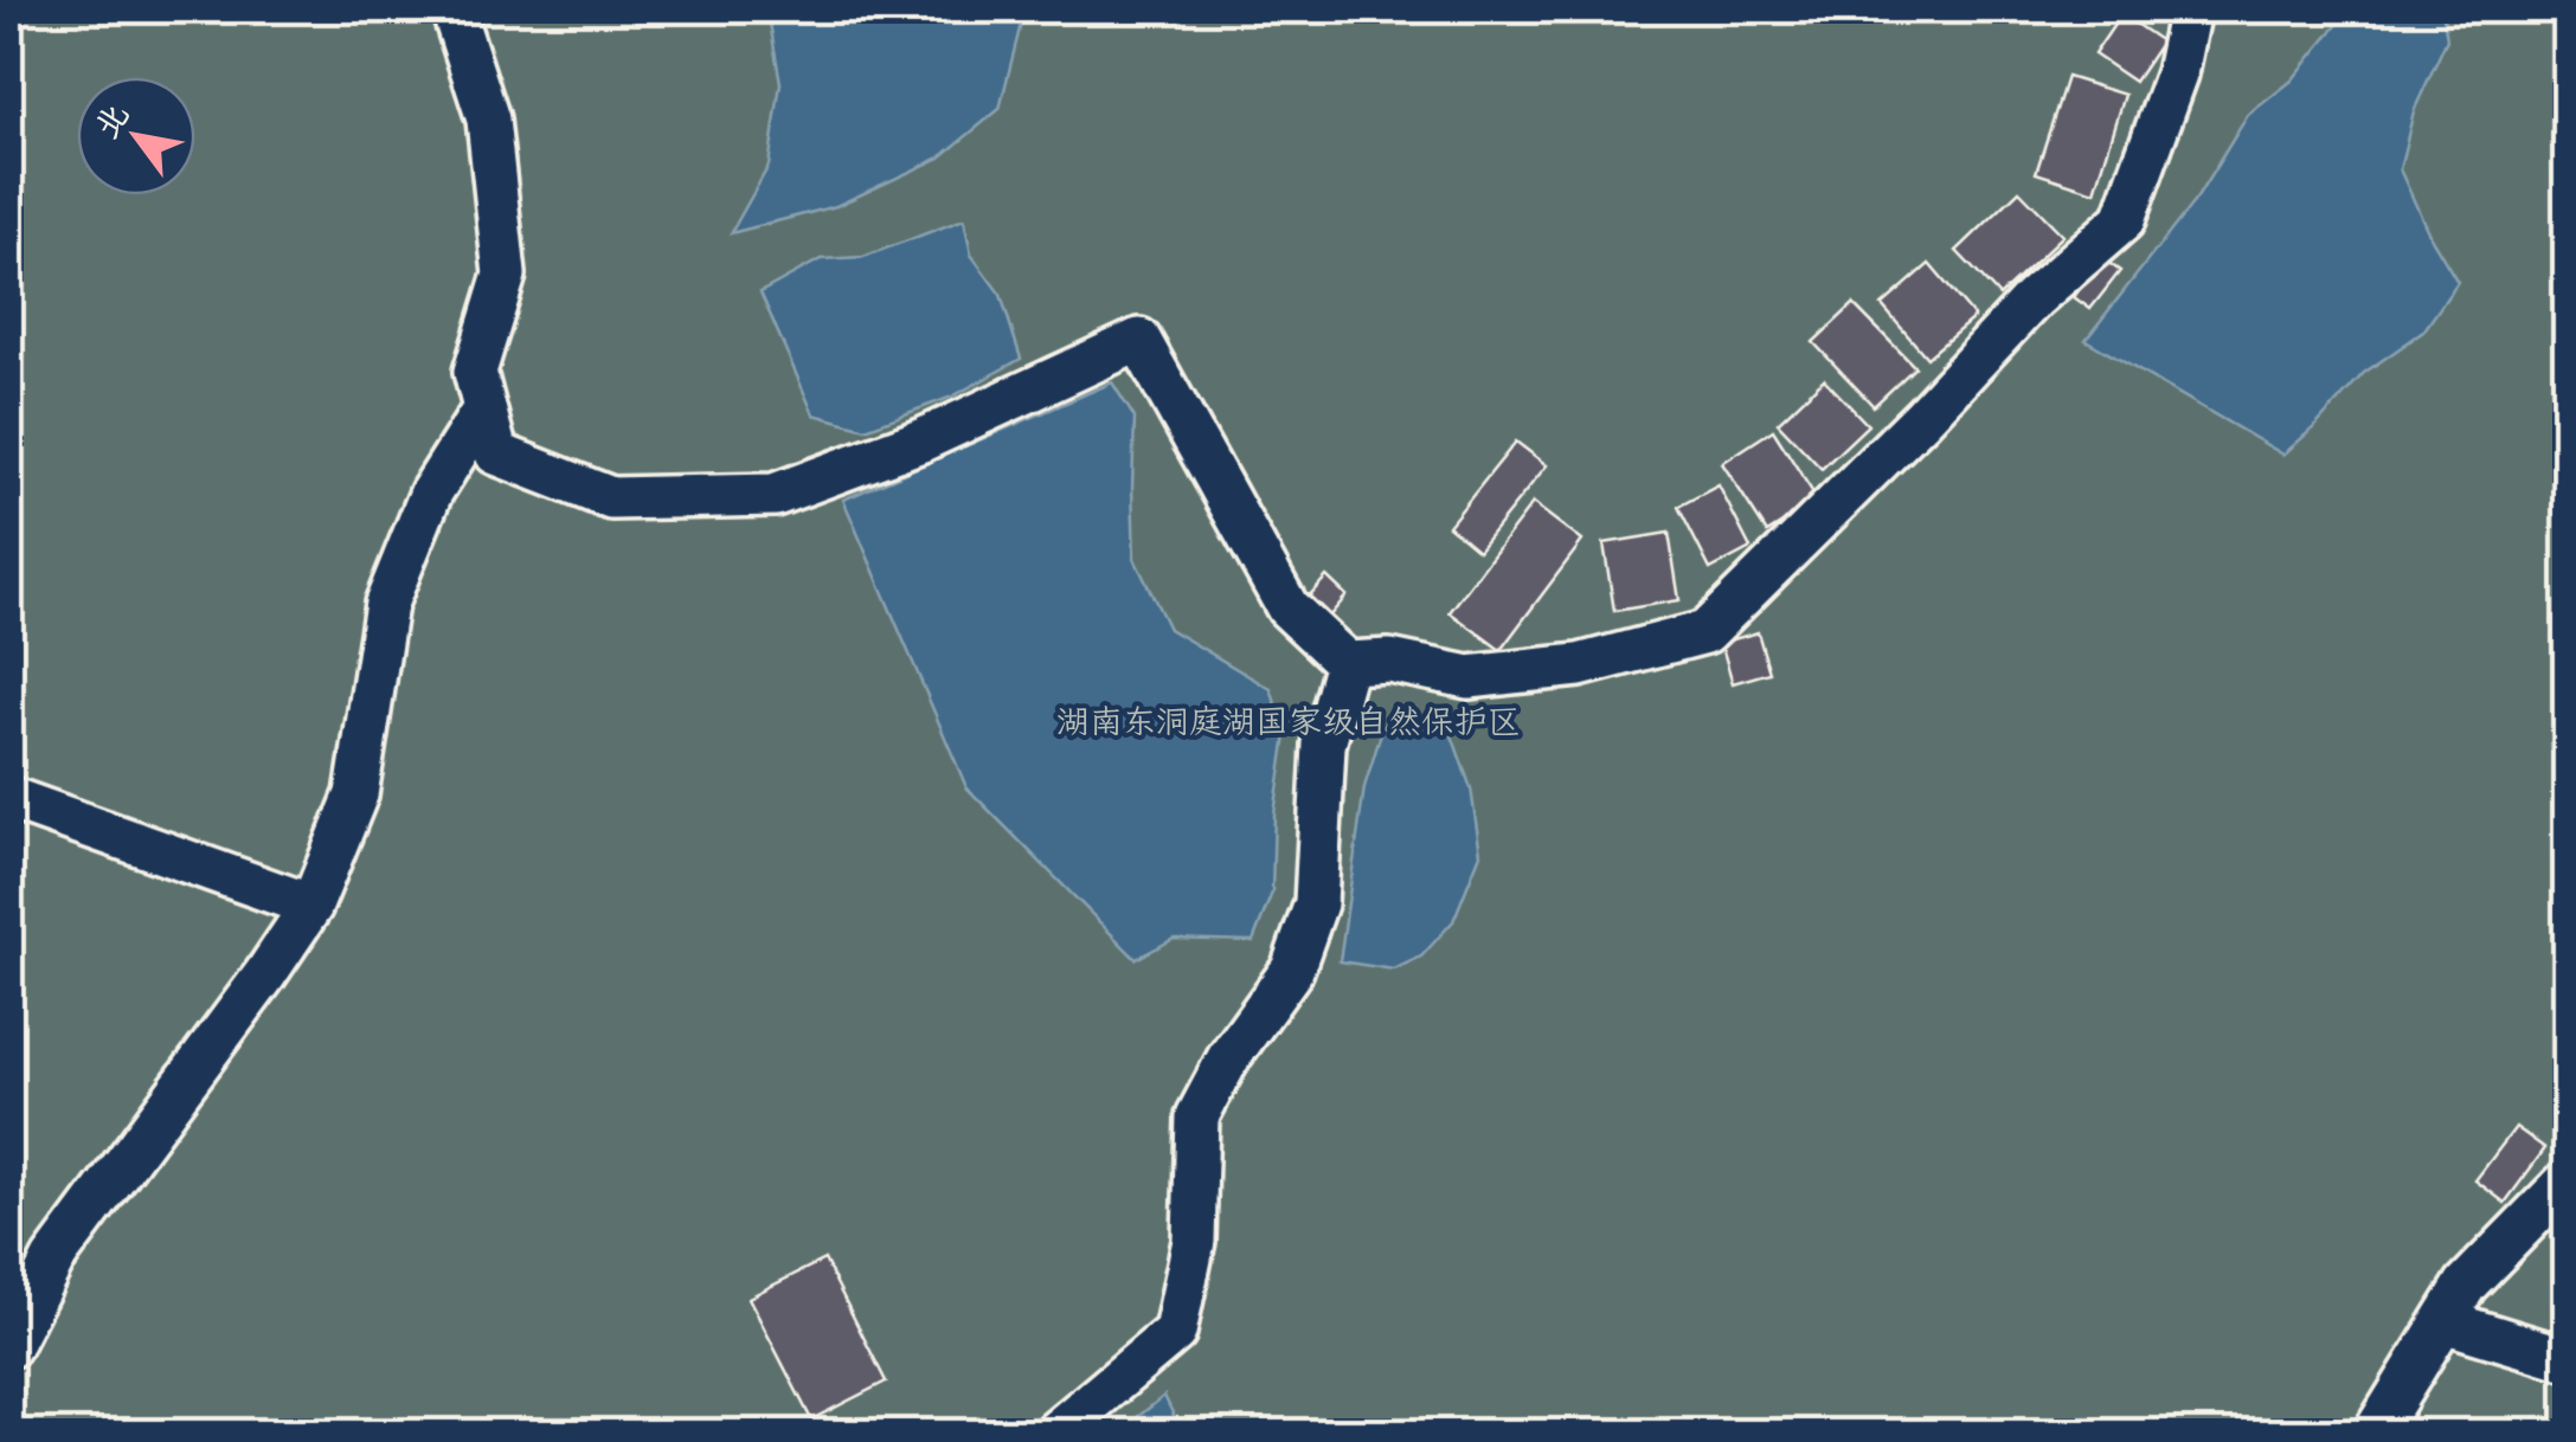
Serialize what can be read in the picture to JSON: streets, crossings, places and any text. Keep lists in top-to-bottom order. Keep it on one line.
{"parks":["湖南东洞庭湖国家级自然保护区"],"north":"top left"}
